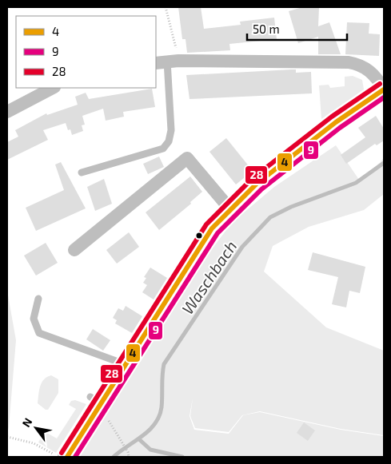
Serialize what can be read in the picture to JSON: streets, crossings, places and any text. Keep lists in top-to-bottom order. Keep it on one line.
{"water":["Waschbach"],"lines":["transit line 28","transit line 4","transit line 9"],"legend":["4","9","28"],"scale_bar":"50 m","north":"top left"}
